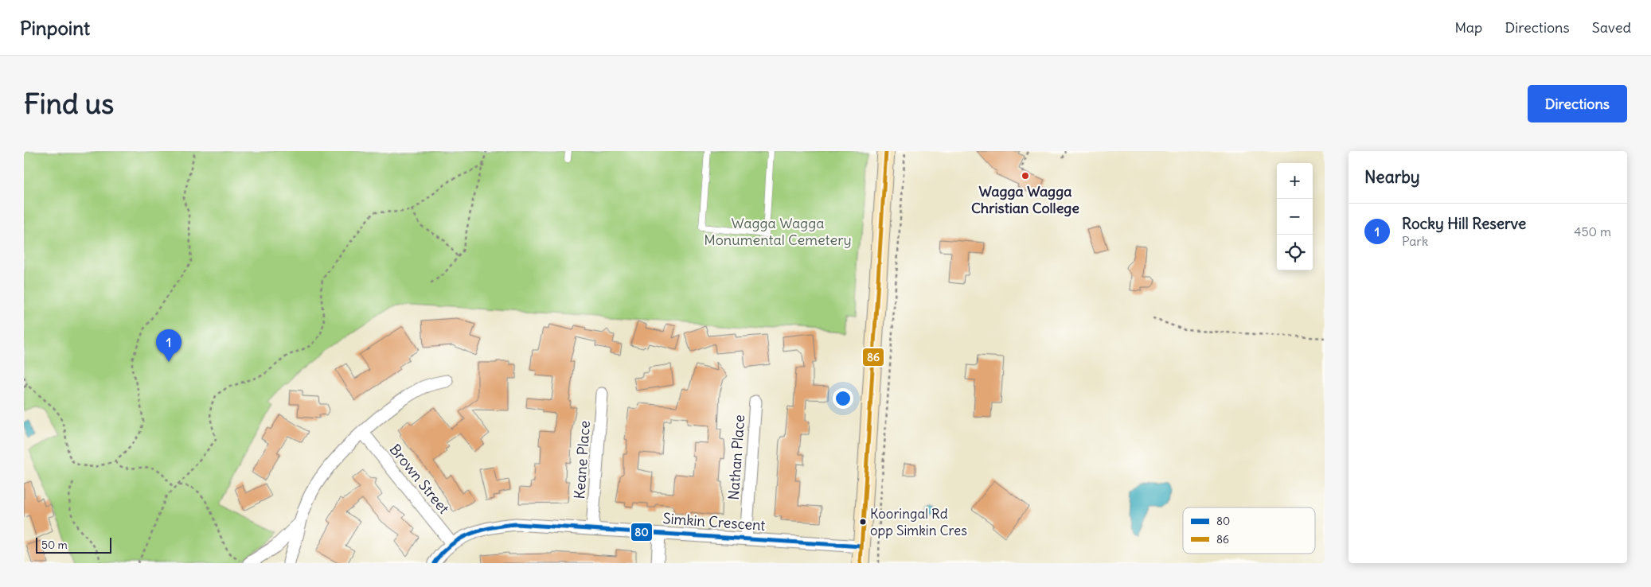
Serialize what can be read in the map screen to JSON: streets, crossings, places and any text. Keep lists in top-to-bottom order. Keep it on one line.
{"streets":{"street":["Nathan Place","Keane Place","Brown Street","Simkin Crescent"]},"crossings":[["Nathan Place","Simkin Crescent"],["Keane Place","Simkin Crescent"],["Brown Street","Simkin Crescent"]],"parks":["Wagga Wagga Monumental Cemetery"],"places":["Wagga Wagga Christian College","Kooringal Rd opp Simkin Cres"],"lines":["transit line 86","transit line 80"],"legend":["80","86"],"scale_bar":"50 m","page":{"header":"Pinpoint","nav":["Map","Directions","Saved"],"buttons":"Directions","title":"Find us","heading":"Nearby","map_buttons":["+","−"],"list":[{"mark":"1","name":"Rocky Hill Reserve","note":"Park","value":"450 m"}],"pins":"1","scale":"50 m"}}
